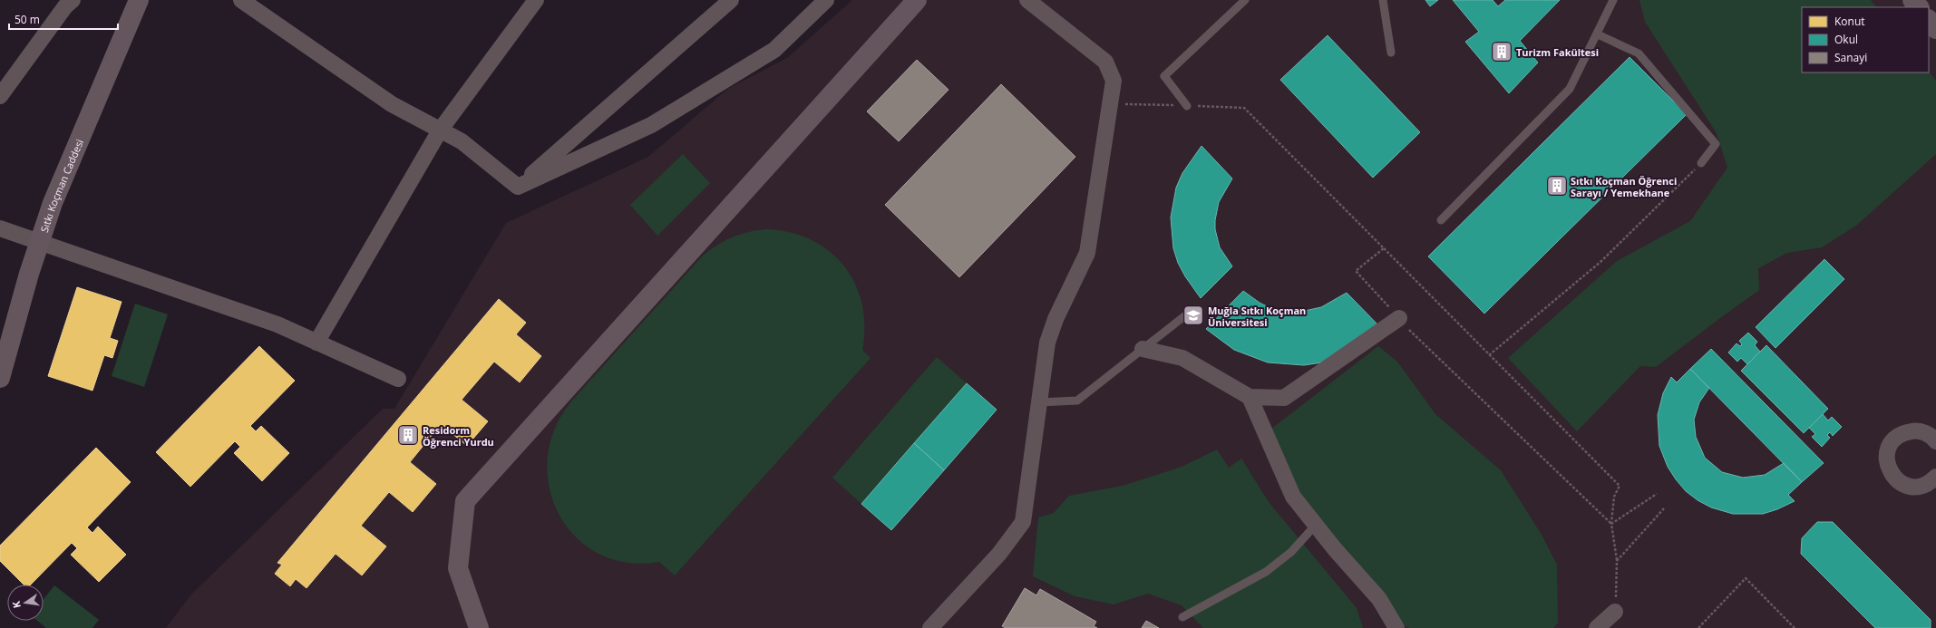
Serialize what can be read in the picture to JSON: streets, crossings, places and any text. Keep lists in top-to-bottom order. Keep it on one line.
{"streets":{"street":["Sıtkı Koçman Caddesi"]},"places":{"building":["Turizm Fakültesi","Sıtkı Koçman Öğrenci Sarayı / Yemekhane","Residorm Öğrenci Yurdu"],"school or university":["Muğla Sıtkı Koçman Üniversitesi"]},"legend":["Konut","Okul","Sanayi"],"scale_bar":"50 m","north":"left"}
